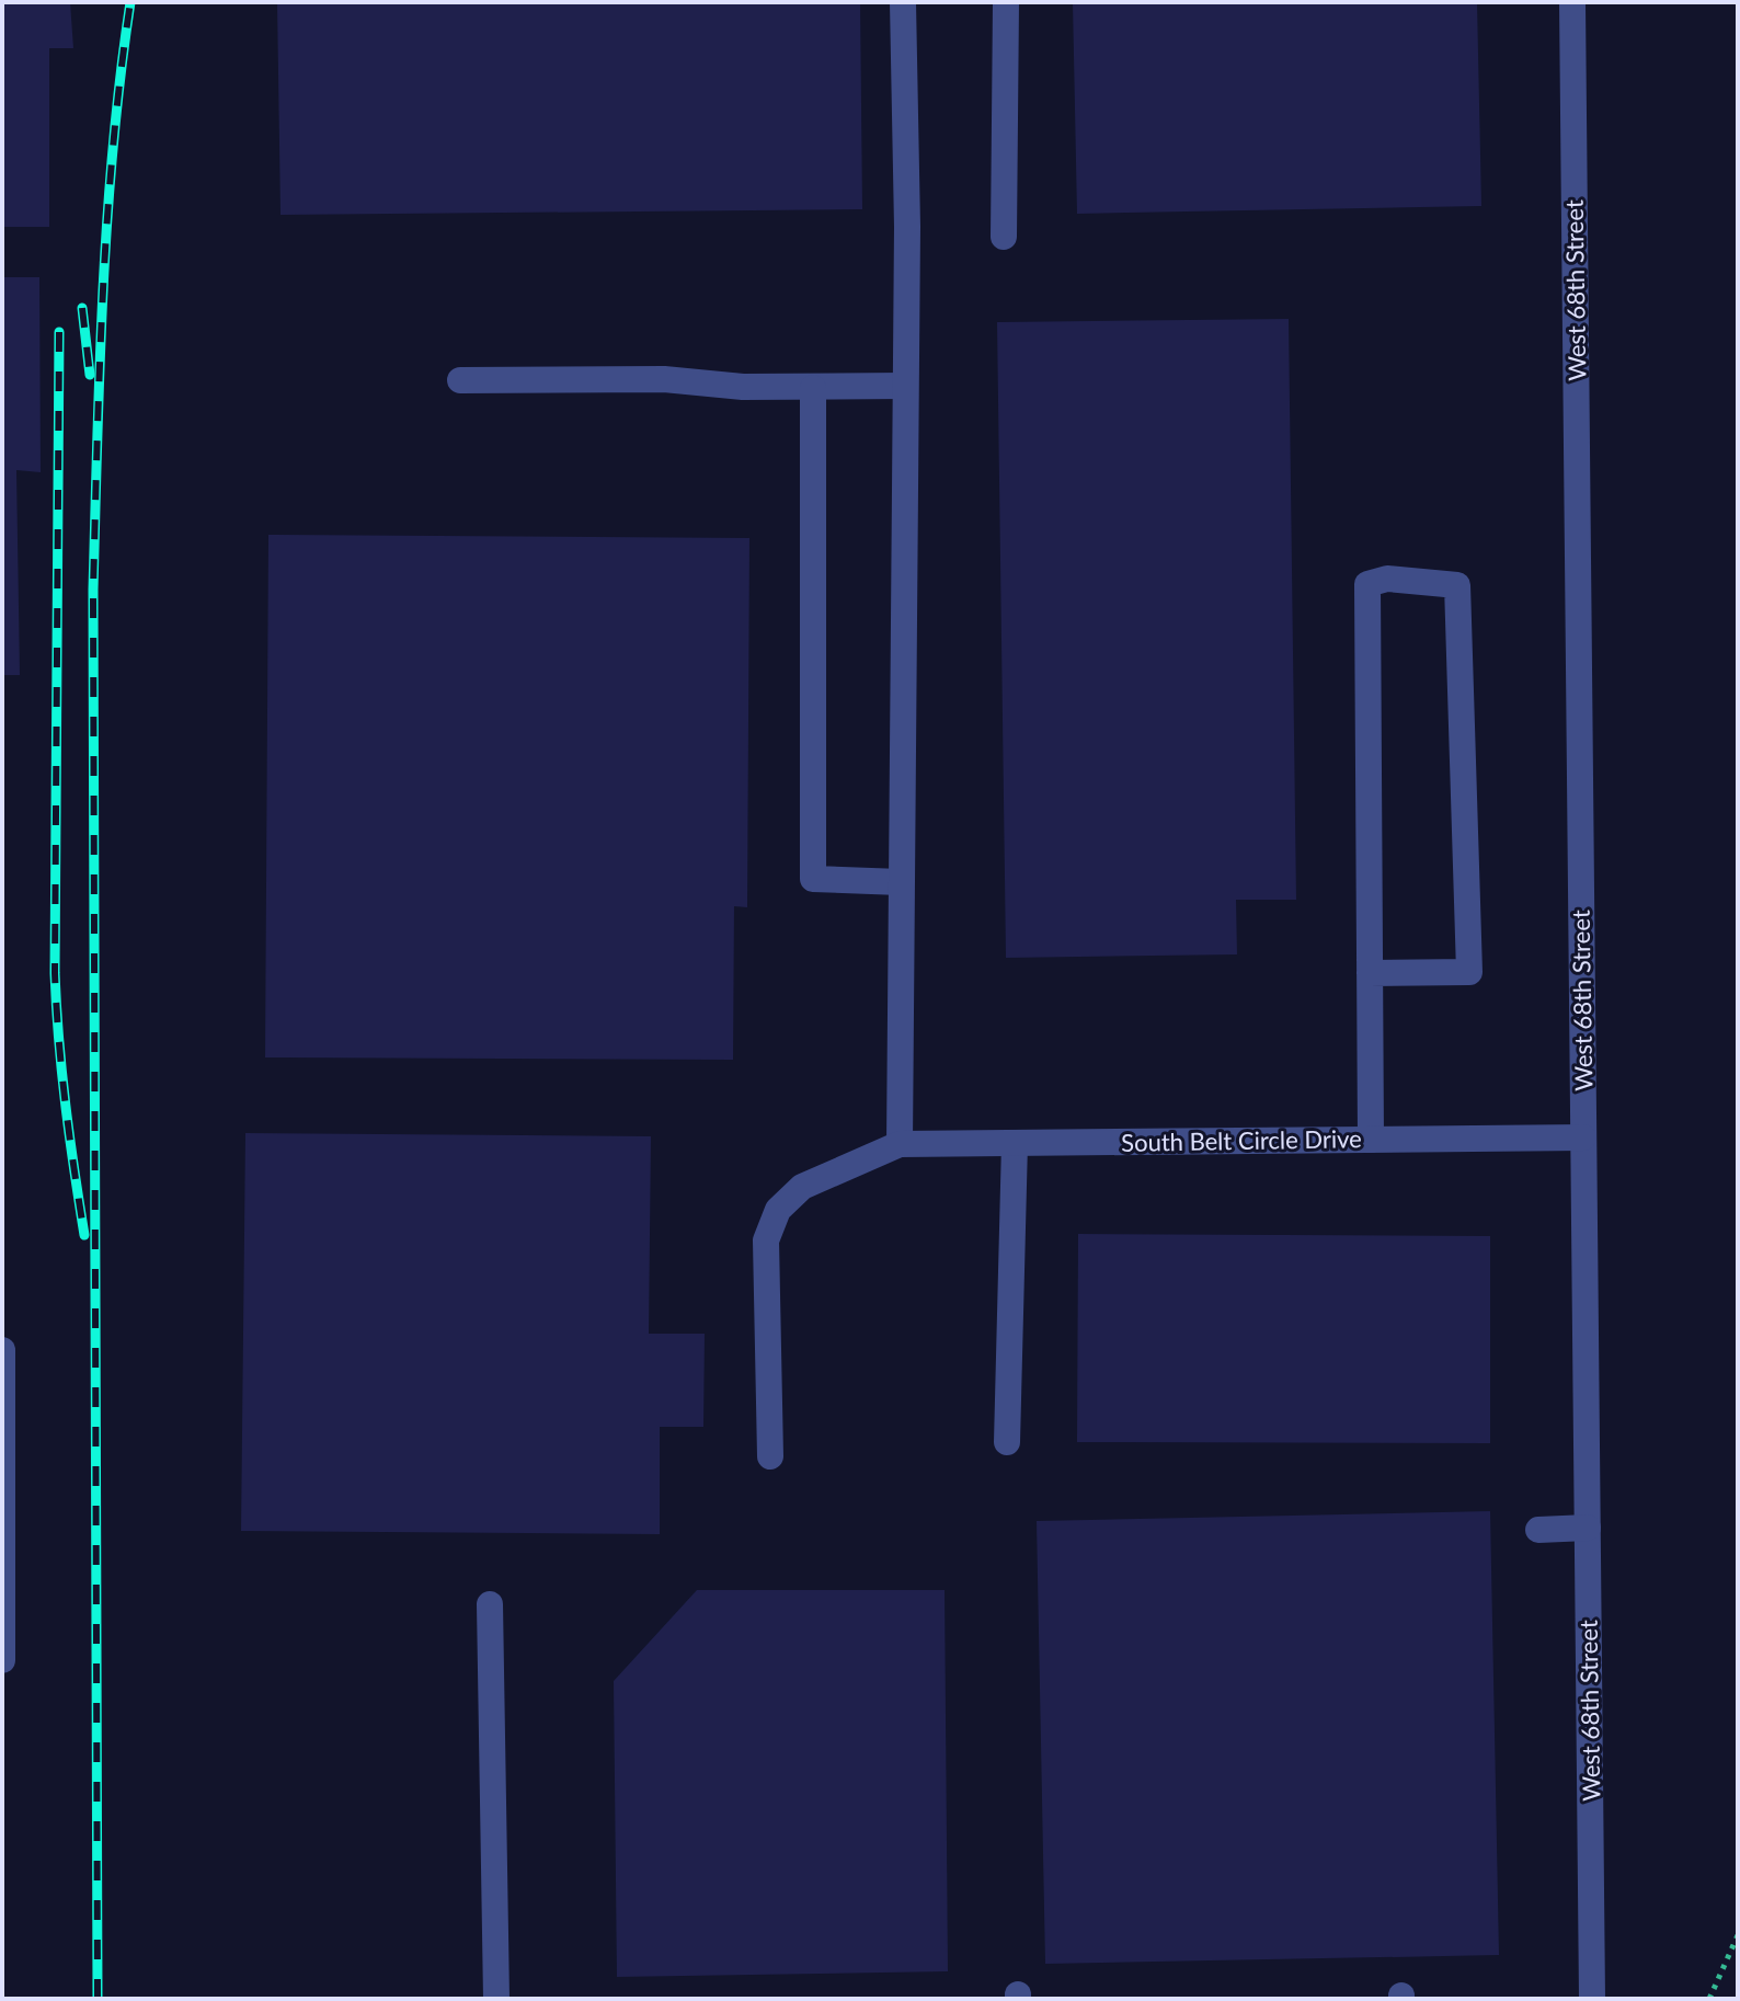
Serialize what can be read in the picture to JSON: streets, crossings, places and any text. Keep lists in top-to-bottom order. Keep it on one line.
{"streets":{"street":["West 68th Street","South Belt Circle Drive"]},"crossings":[["West 68th Street","South Belt Circle Drive"]]}
